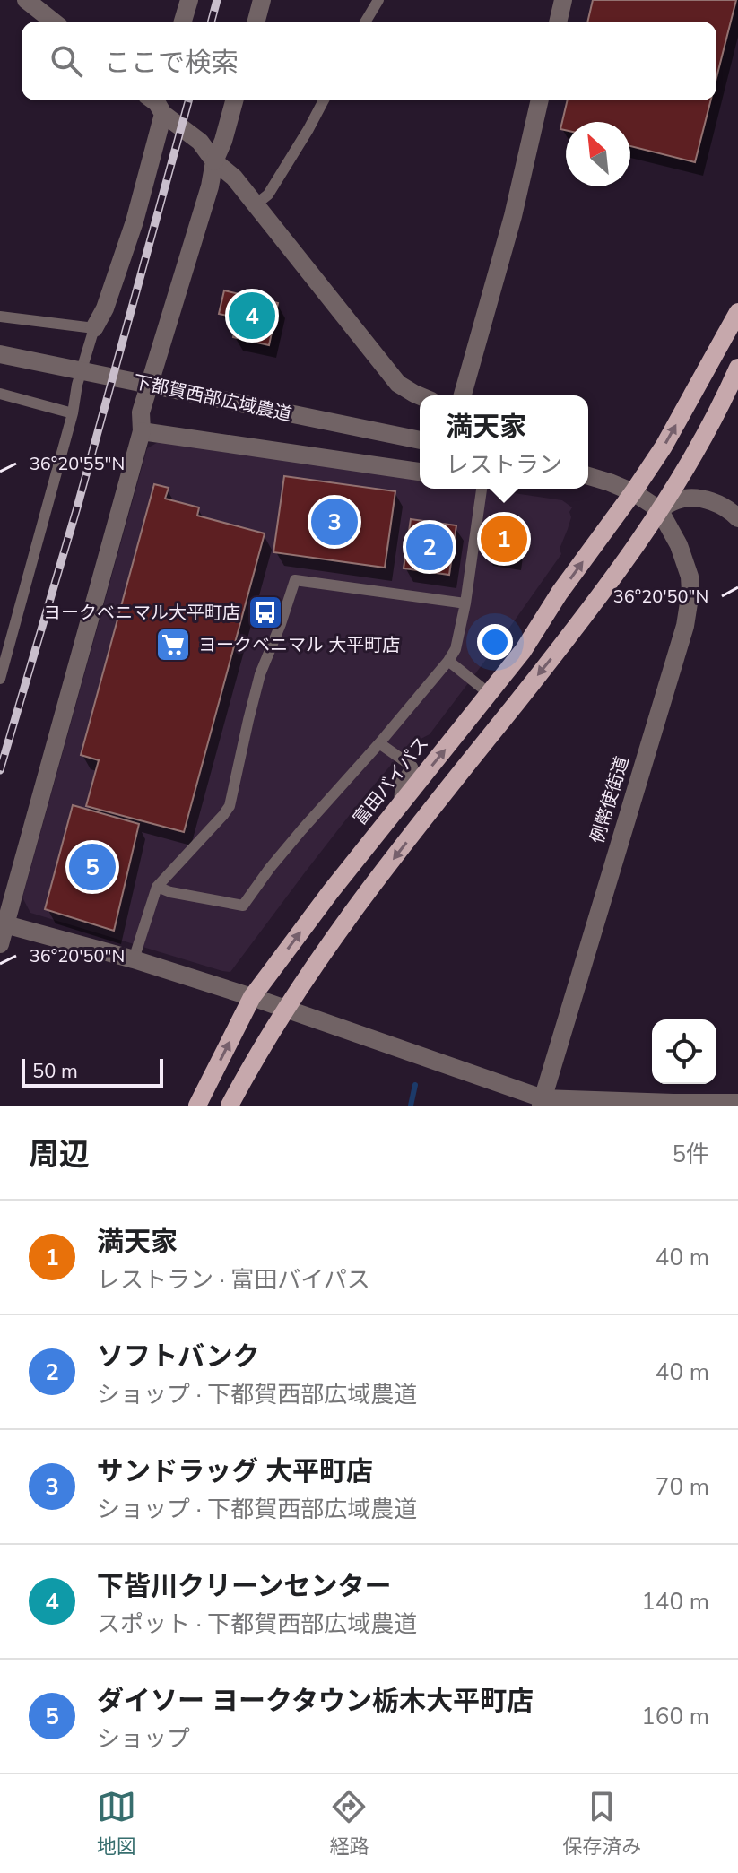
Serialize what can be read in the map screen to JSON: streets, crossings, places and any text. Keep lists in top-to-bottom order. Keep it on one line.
{"streets":{"main road":["富田バイパス"],"street":["下都賀西部広域農道","例幣使街道"]},"crossings":[["富田バイパス","例幣使街道"]],"places":{"bus stop":["ヨークベニマル大平町店"],"supermarket":["ヨークベニマル 大平町店"]},"scale_bar":"50 m","north":"top left","page":{"search":"ここで検索","pins":["4","3","1","2","5"],"popup":["満天家","レストラン"],"scale":"50 m","heading":["周辺","5件"],"list":[{"mark":"1","name":"満天家","note":"レストラン · 富田バイパス","value":"40 m"},{"mark":"2","name":"ソフトバンク","note":"ショップ · 下都賀西部広域農道","value":"40 m"},{"mark":"3","name":"サンドラッグ 大平町店","note":"ショップ · 下都賀西部広域農道","value":"70 m"},{"mark":"4","name":"下皆川クリーンセンター","note":"スポット · 下都賀西部広域農道","value":"140 m"},{"mark":"5","name":"ダイソー ヨークタウン栃木大平町店","note":"ショップ","value":"160 m"}],"nav":["地図","経路","保存済み"]},"coordinates":["36°20'55\"N","36°20'50\"N"]}
